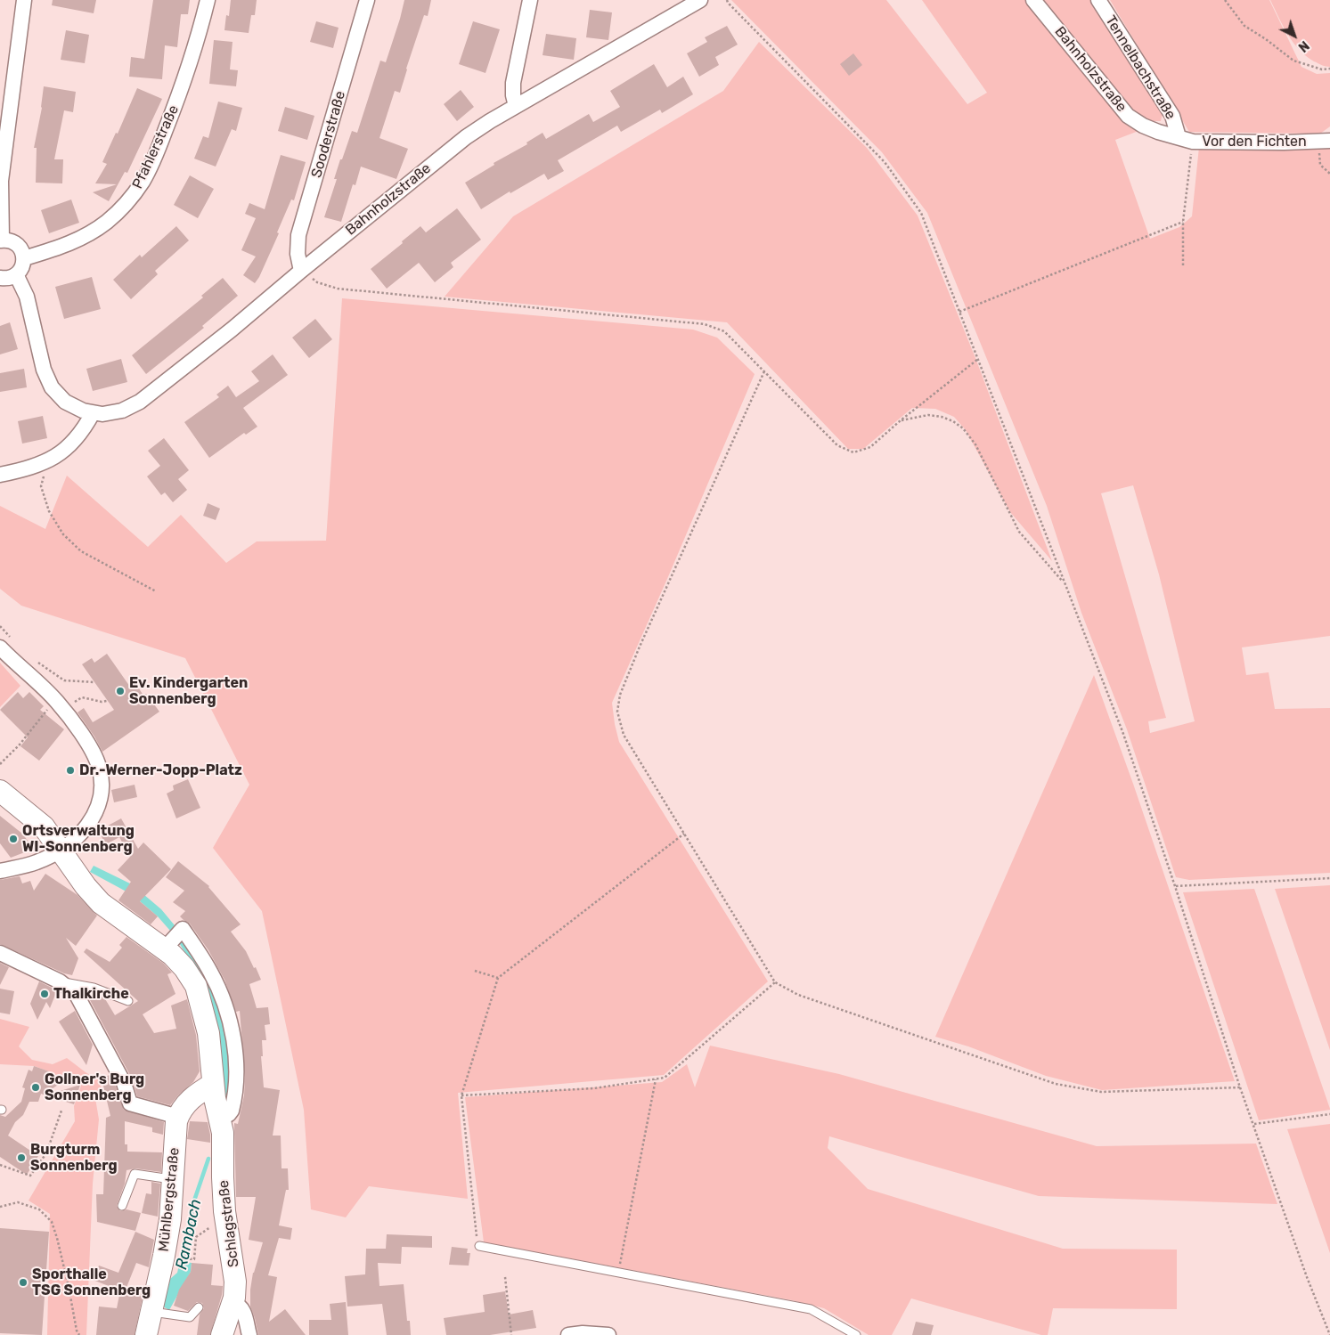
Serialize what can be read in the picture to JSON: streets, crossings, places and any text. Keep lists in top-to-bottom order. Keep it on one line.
{"streets":{"main road":["Mühlbergstraße","Schlagstraße"],"street":["Tennelbachstraße","Bahnholzstraße","Sooderstraße","Vor den Fichten","Pfahlerstraße"]},"crossings":[["Tennelbachstraße","Bahnholzstraße"],["Tennelbachstraße","Vor den Fichten"],["Bahnholzstraße","Sooderstraße"],["Bahnholzstraße","Vor den Fichten"]],"water":["Rambach"],"places":["Ev. Kindergarten Sonnenberg","Dr.-Werner-Jopp-Platz","Ortsverwaltung WI-Sonnenberg","Thalkirche","Gollner's Burg Sonnenberg","Burgturm Sonnenberg","Sporthalle TSG Sonnenberg"],"north":"bottom right"}
